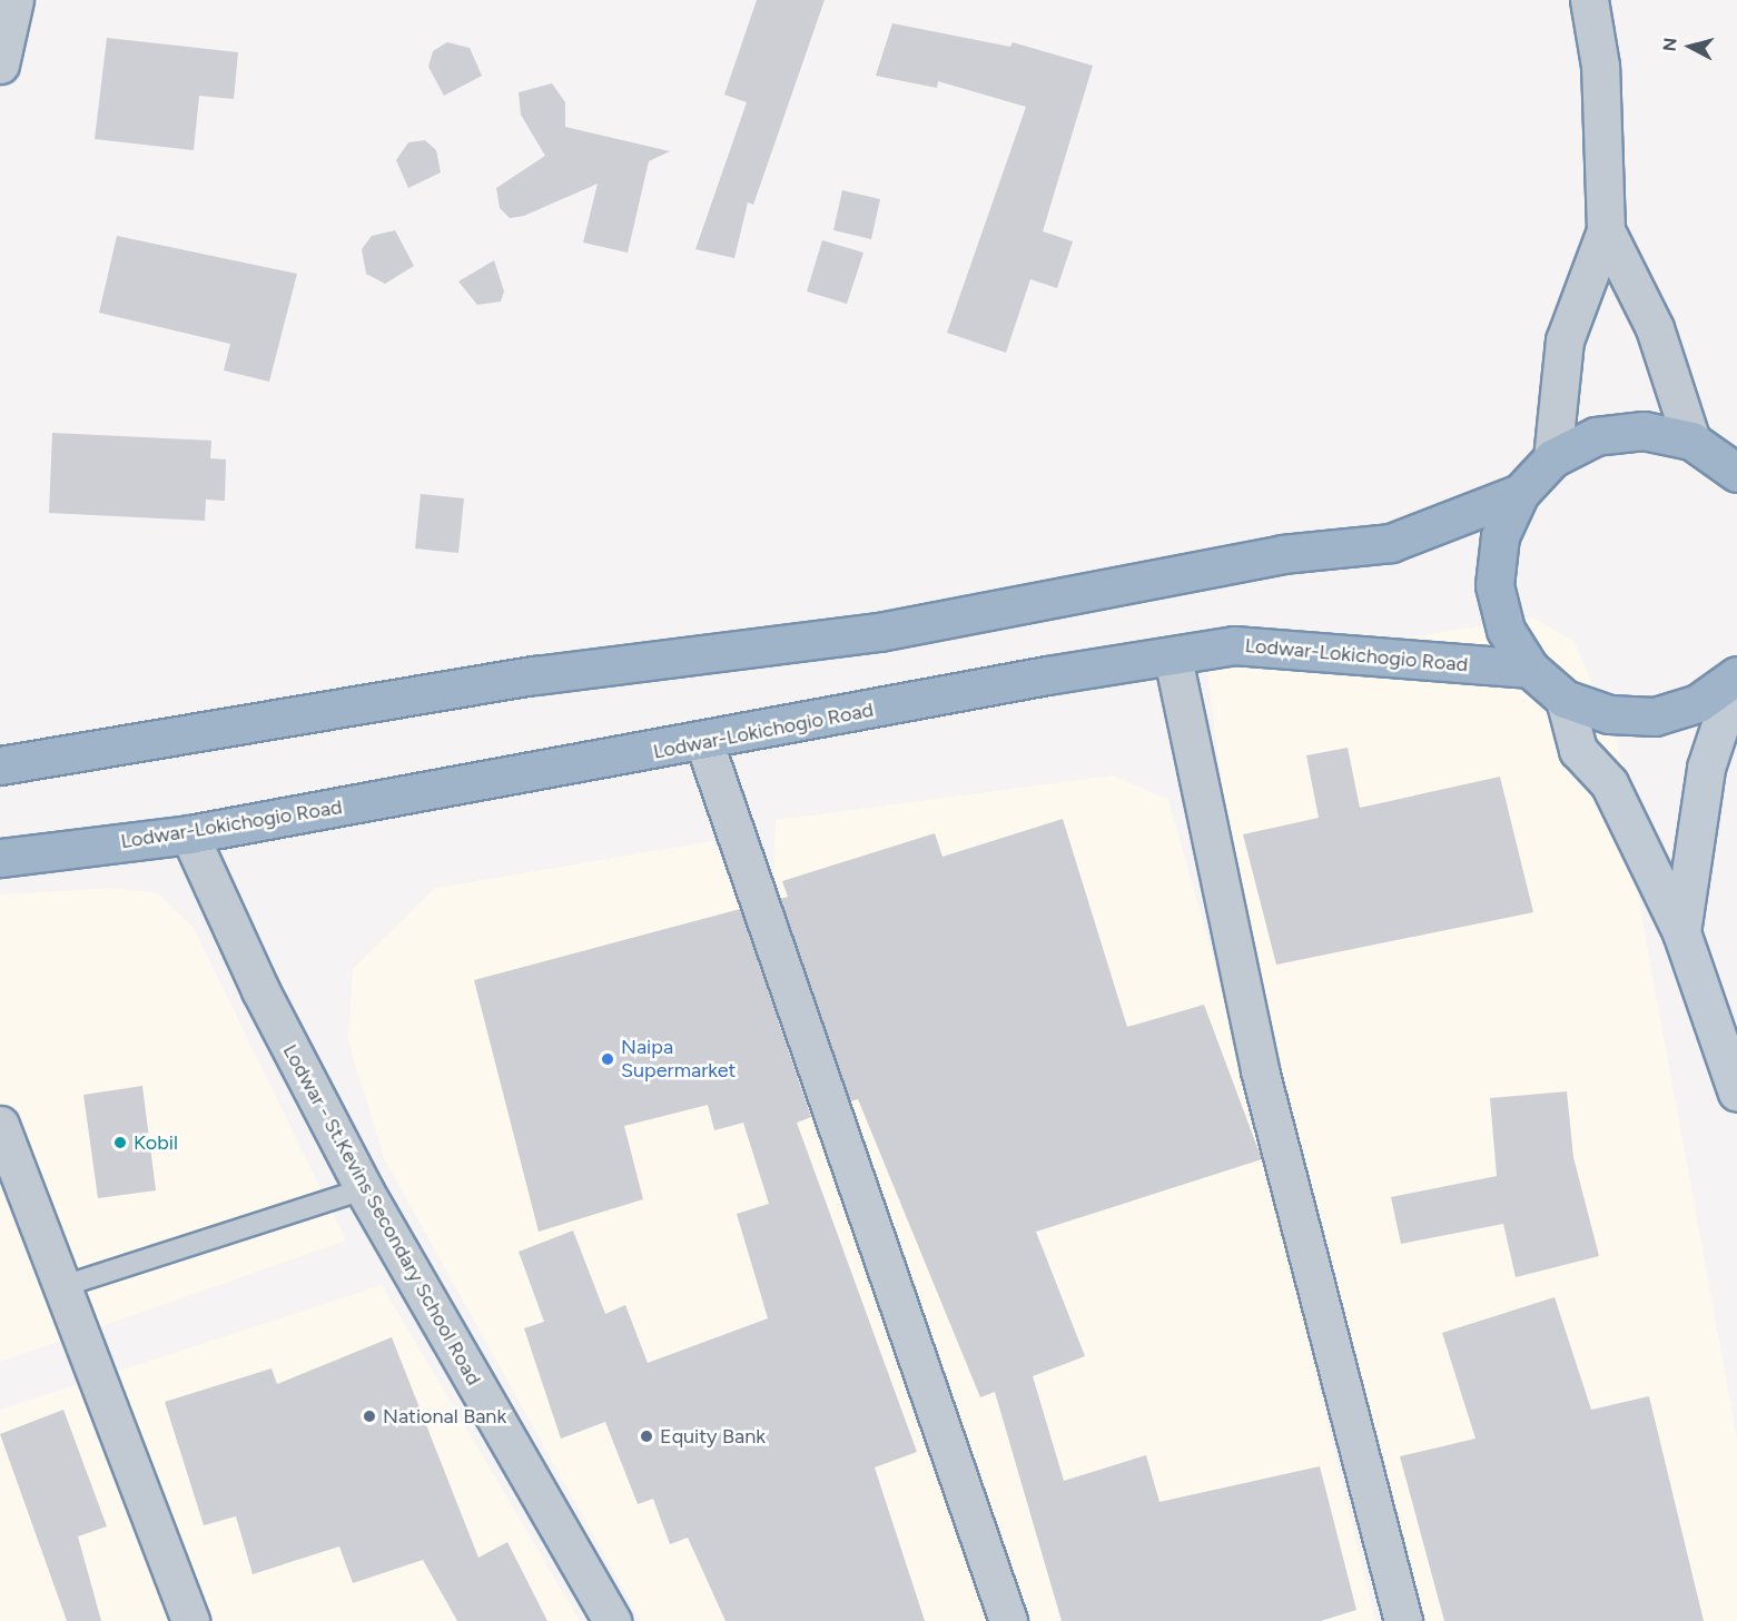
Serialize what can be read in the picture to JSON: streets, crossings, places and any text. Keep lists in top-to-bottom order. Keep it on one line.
{"streets":{"highway":["Lodwar-Lokichogio Road"],"street":["Lodwar - St.Kevins Secondary School Road"]},"crossings":[["Lodwar-Lokichogio Road","Lodwar - St.Kevins Secondary School Road"]],"places":["Naipa Supermarket","Kobil","National Bank","Equity Bank"],"north":"left"}
